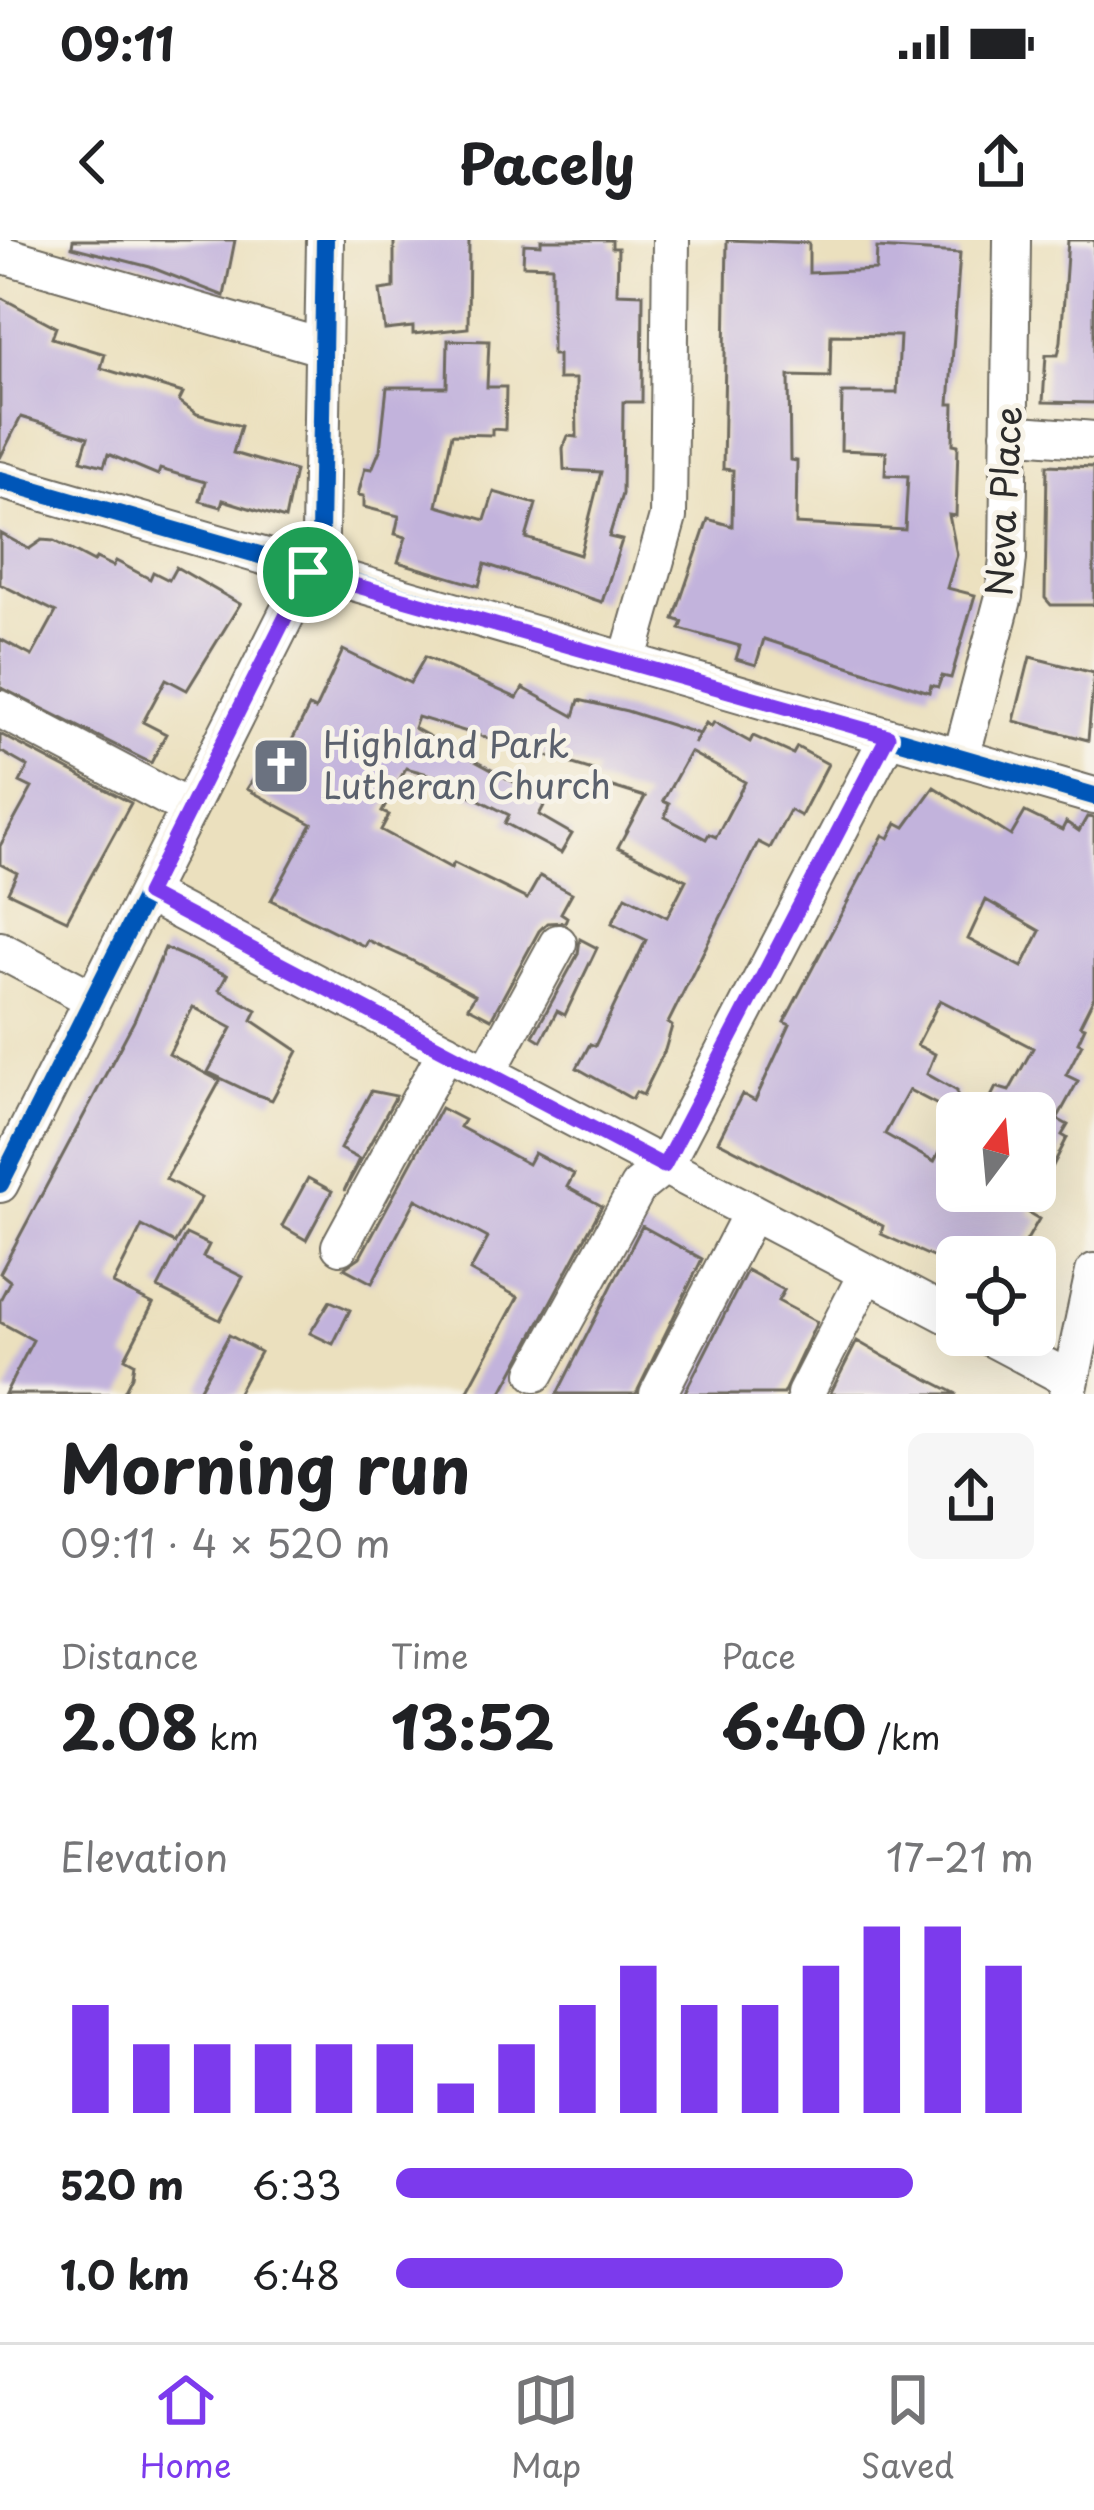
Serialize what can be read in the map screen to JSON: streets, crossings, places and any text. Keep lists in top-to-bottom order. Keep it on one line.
{"streets":{"street":["Neva Place"]},"places":{"church":["Highland Park Lutheran Church"]},"north":"top","page":{"status":"09:11","header":"Pacely","heading":["Morning run","09:11 · 4 × 520 m"],"stats":[["Distance","2.08 km"],["Time","13:52"],["Pace","6:40 /km"]],"chart":["Elevation","17–21 m"],"list":[{"name":"520 m","note":"6:33"},{"name":"1.0 km","note":"6:48"}],"tabs":["Home","Map","Saved"]}}
